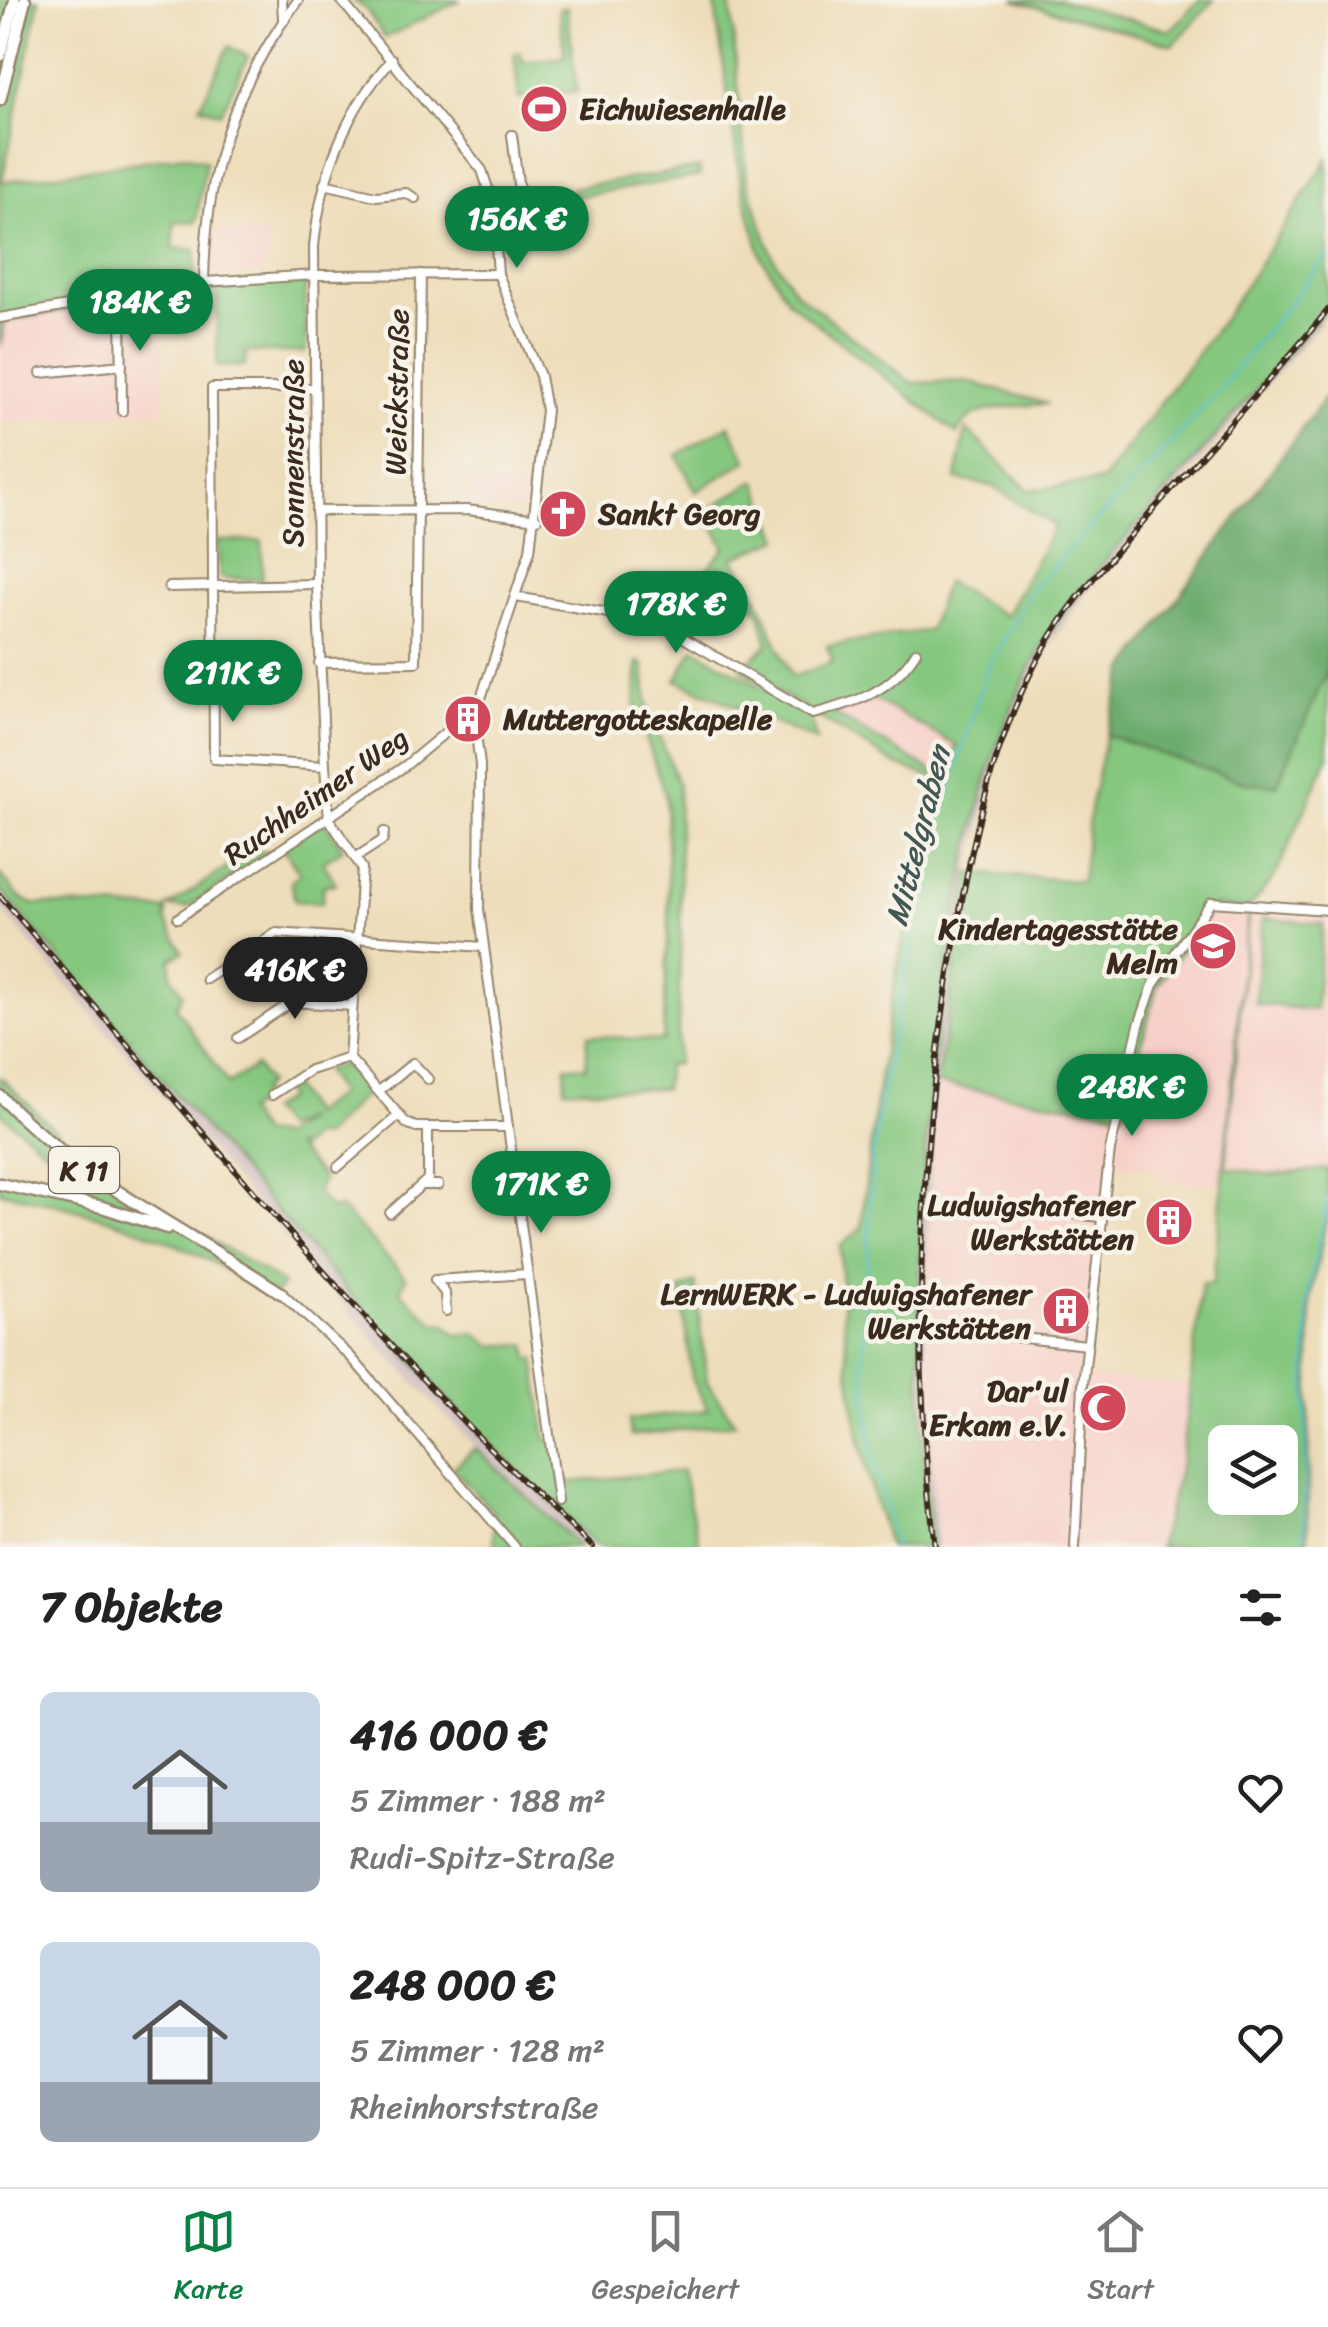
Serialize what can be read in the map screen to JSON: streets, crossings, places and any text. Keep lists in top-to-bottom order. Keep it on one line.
{"streets":{"highway":["K 11"],"street":["Weickstraße","Sonnenstraße","Ruchheimer Weg"]},"crossings":[["Weickstraße","Sonnenstraße"],["Sonnenstraße","Ruchheimer Weg"]],"water":["Mittelgraben"],"places":{"sports":["Eichwiesenhalle"],"church":["Sankt Georg"],"building":["Muttergotteskapelle","Ludwigshafener Werkstätten","LernWERK - Ludwigshafener Werkstätten"],"school or university":["Kindertagesstätte Melm"],"mosque":["Dar'ul Erkam e.V."]},"page":{"price":["156K €","184K €","178K €","211K €","416K €","248K €","171K €"],"heading":"7 Objekte","list":[{"name":"416 000 €","note":"5 Zimmer · 188 m² · Rudi-Spitz-Straße"},{"name":"248 000 €","note":"5 Zimmer · 128 m² · Rheinhorststraße"}],"tabs":["Karte","Gespeichert","Start"]}}
